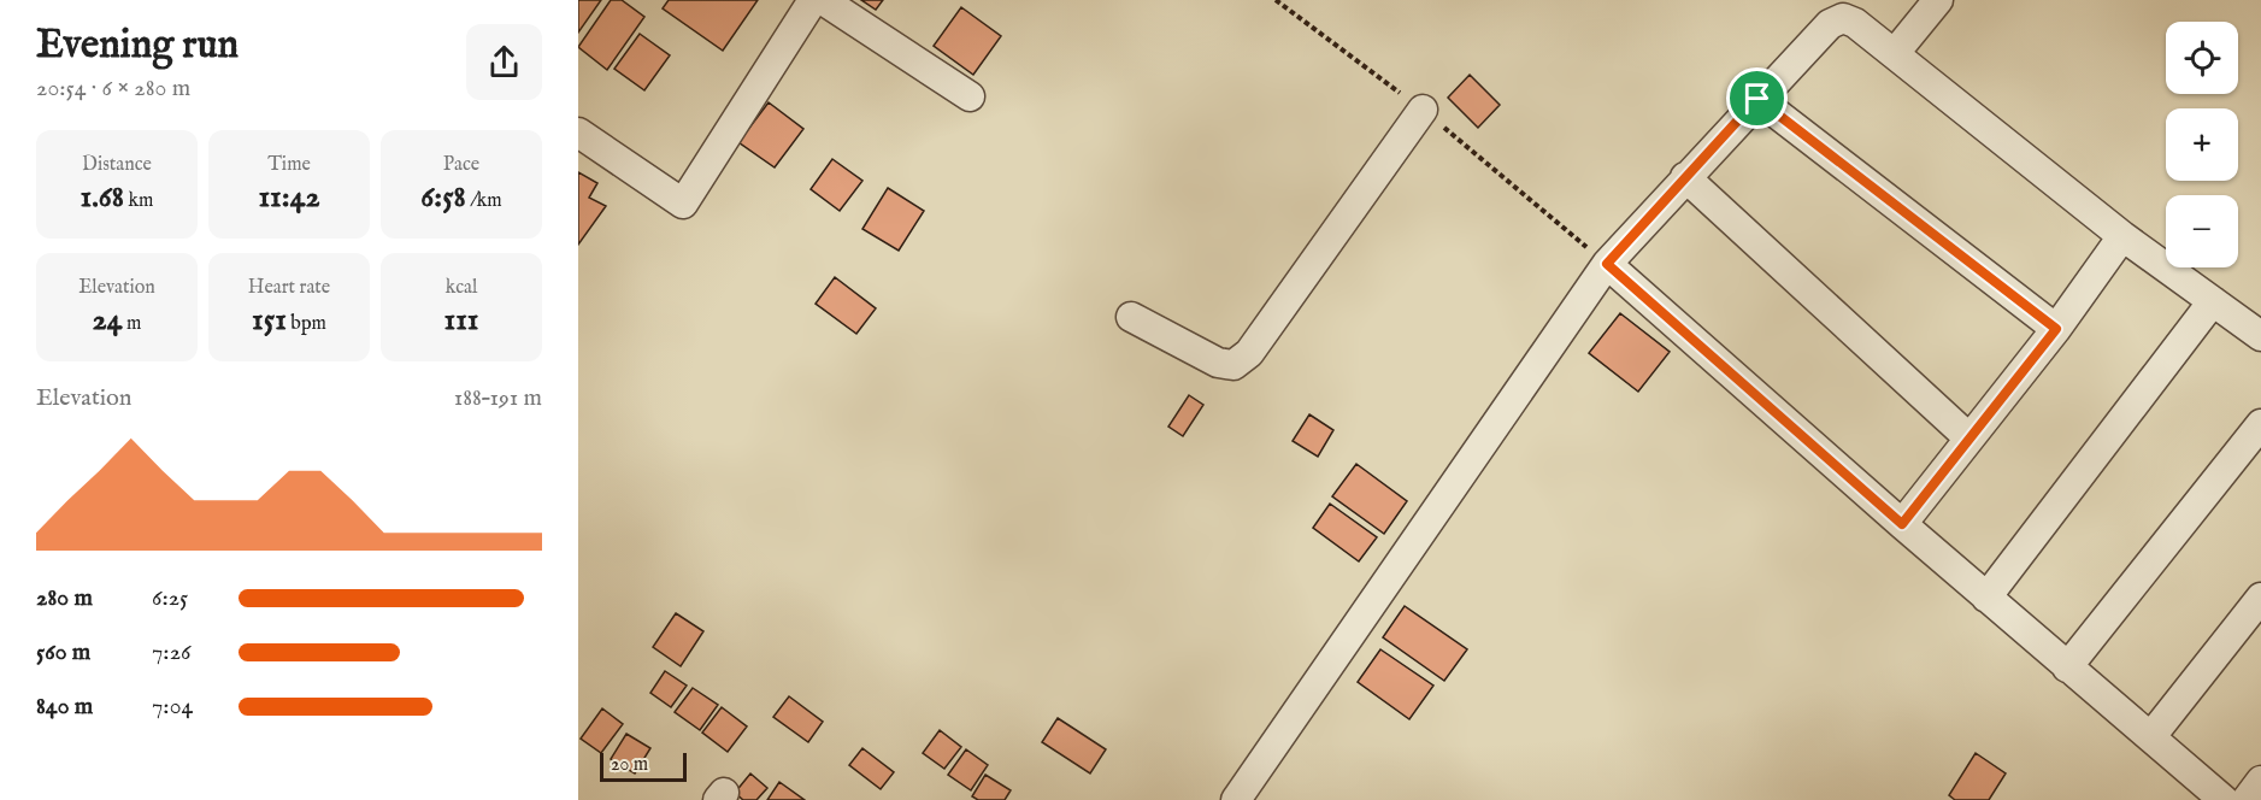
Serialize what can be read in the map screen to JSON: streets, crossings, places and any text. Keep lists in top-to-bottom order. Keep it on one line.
{"scale_bar":"20 m","page":{"heading":["Evening run","20:54 · 6 × 280 m"],"map_buttons":["+","−"],"stats":[["Distance","1.68 km"],["Time","11:42"],["Pace","6:58 /km"],["Elevation","24 m"],["Heart rate","151 bpm"],["kcal","111"]],"chart":["Elevation","188–191 m"],"list":[{"name":"280 m","note":"6:25"},{"name":"560 m","note":"7:26"},{"name":"840 m","note":"7:04"}],"scale":"20 m"}}
